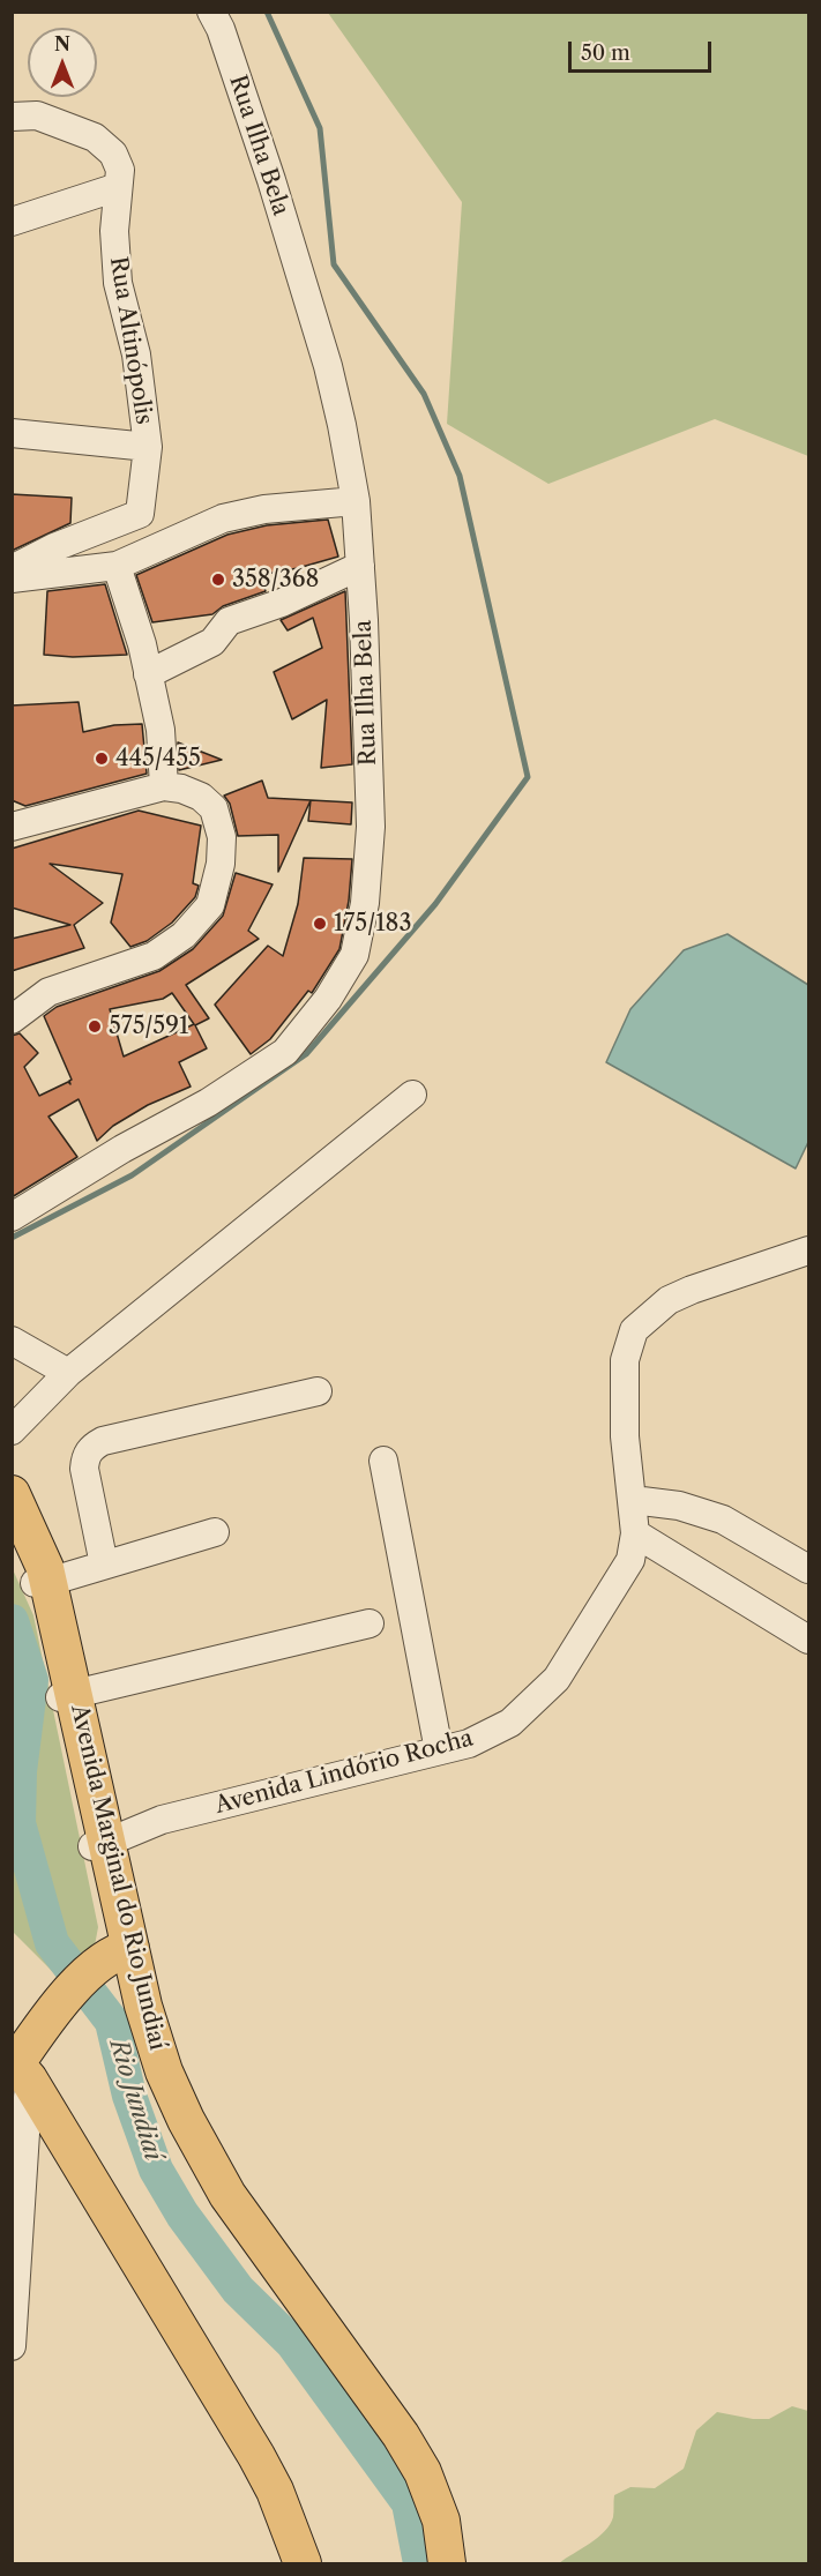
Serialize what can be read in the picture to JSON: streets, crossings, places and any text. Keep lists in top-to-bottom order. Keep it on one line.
{"streets":{"main road":["Avenida Marginal do Rio Jundiaí"],"street":["Rua Ilha Bela","Rua Altinópolis","Avenida Lindório Rocha"]},"crossings":[["Avenida Lindório Rocha","Avenida Marginal do Rio Jundiaí"]],"water":["Rio Jundiaí"],"places":["358/368","445/455","175/183","575/591"],"scale_bar":"50 m","north":"top"}
